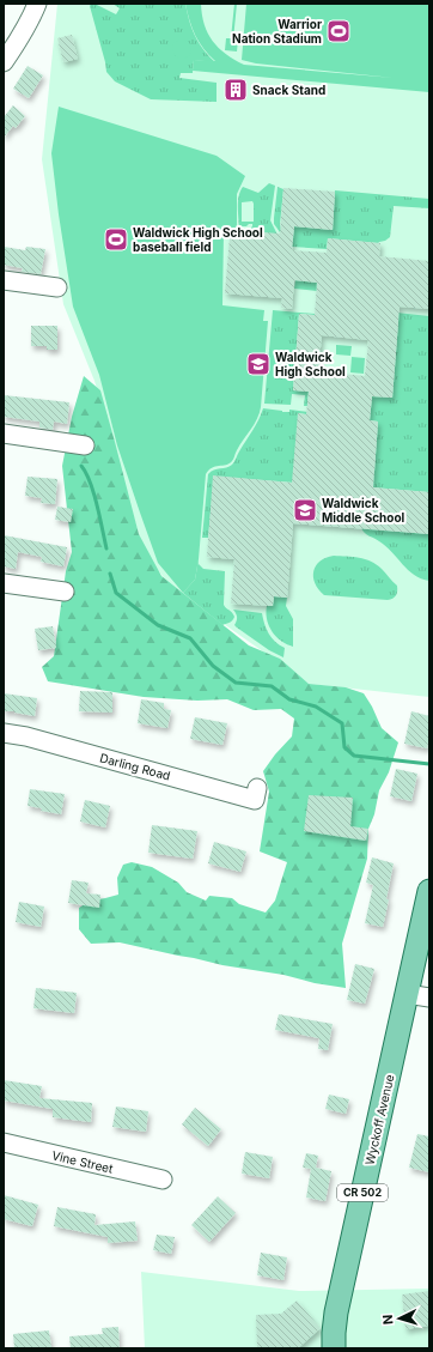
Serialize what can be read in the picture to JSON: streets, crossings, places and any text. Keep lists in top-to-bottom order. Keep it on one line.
{"streets":{"main road":["Wyckoff Avenue","CR 502"],"street":["Darling Road","Vine Street"]},"places":{"sports":["Warrior Nation Stadium","Waldwick High School baseball field"],"building":["Snack Stand"],"school or university":["Waldwick High School","Waldwick Middle School"]},"north":"left"}
